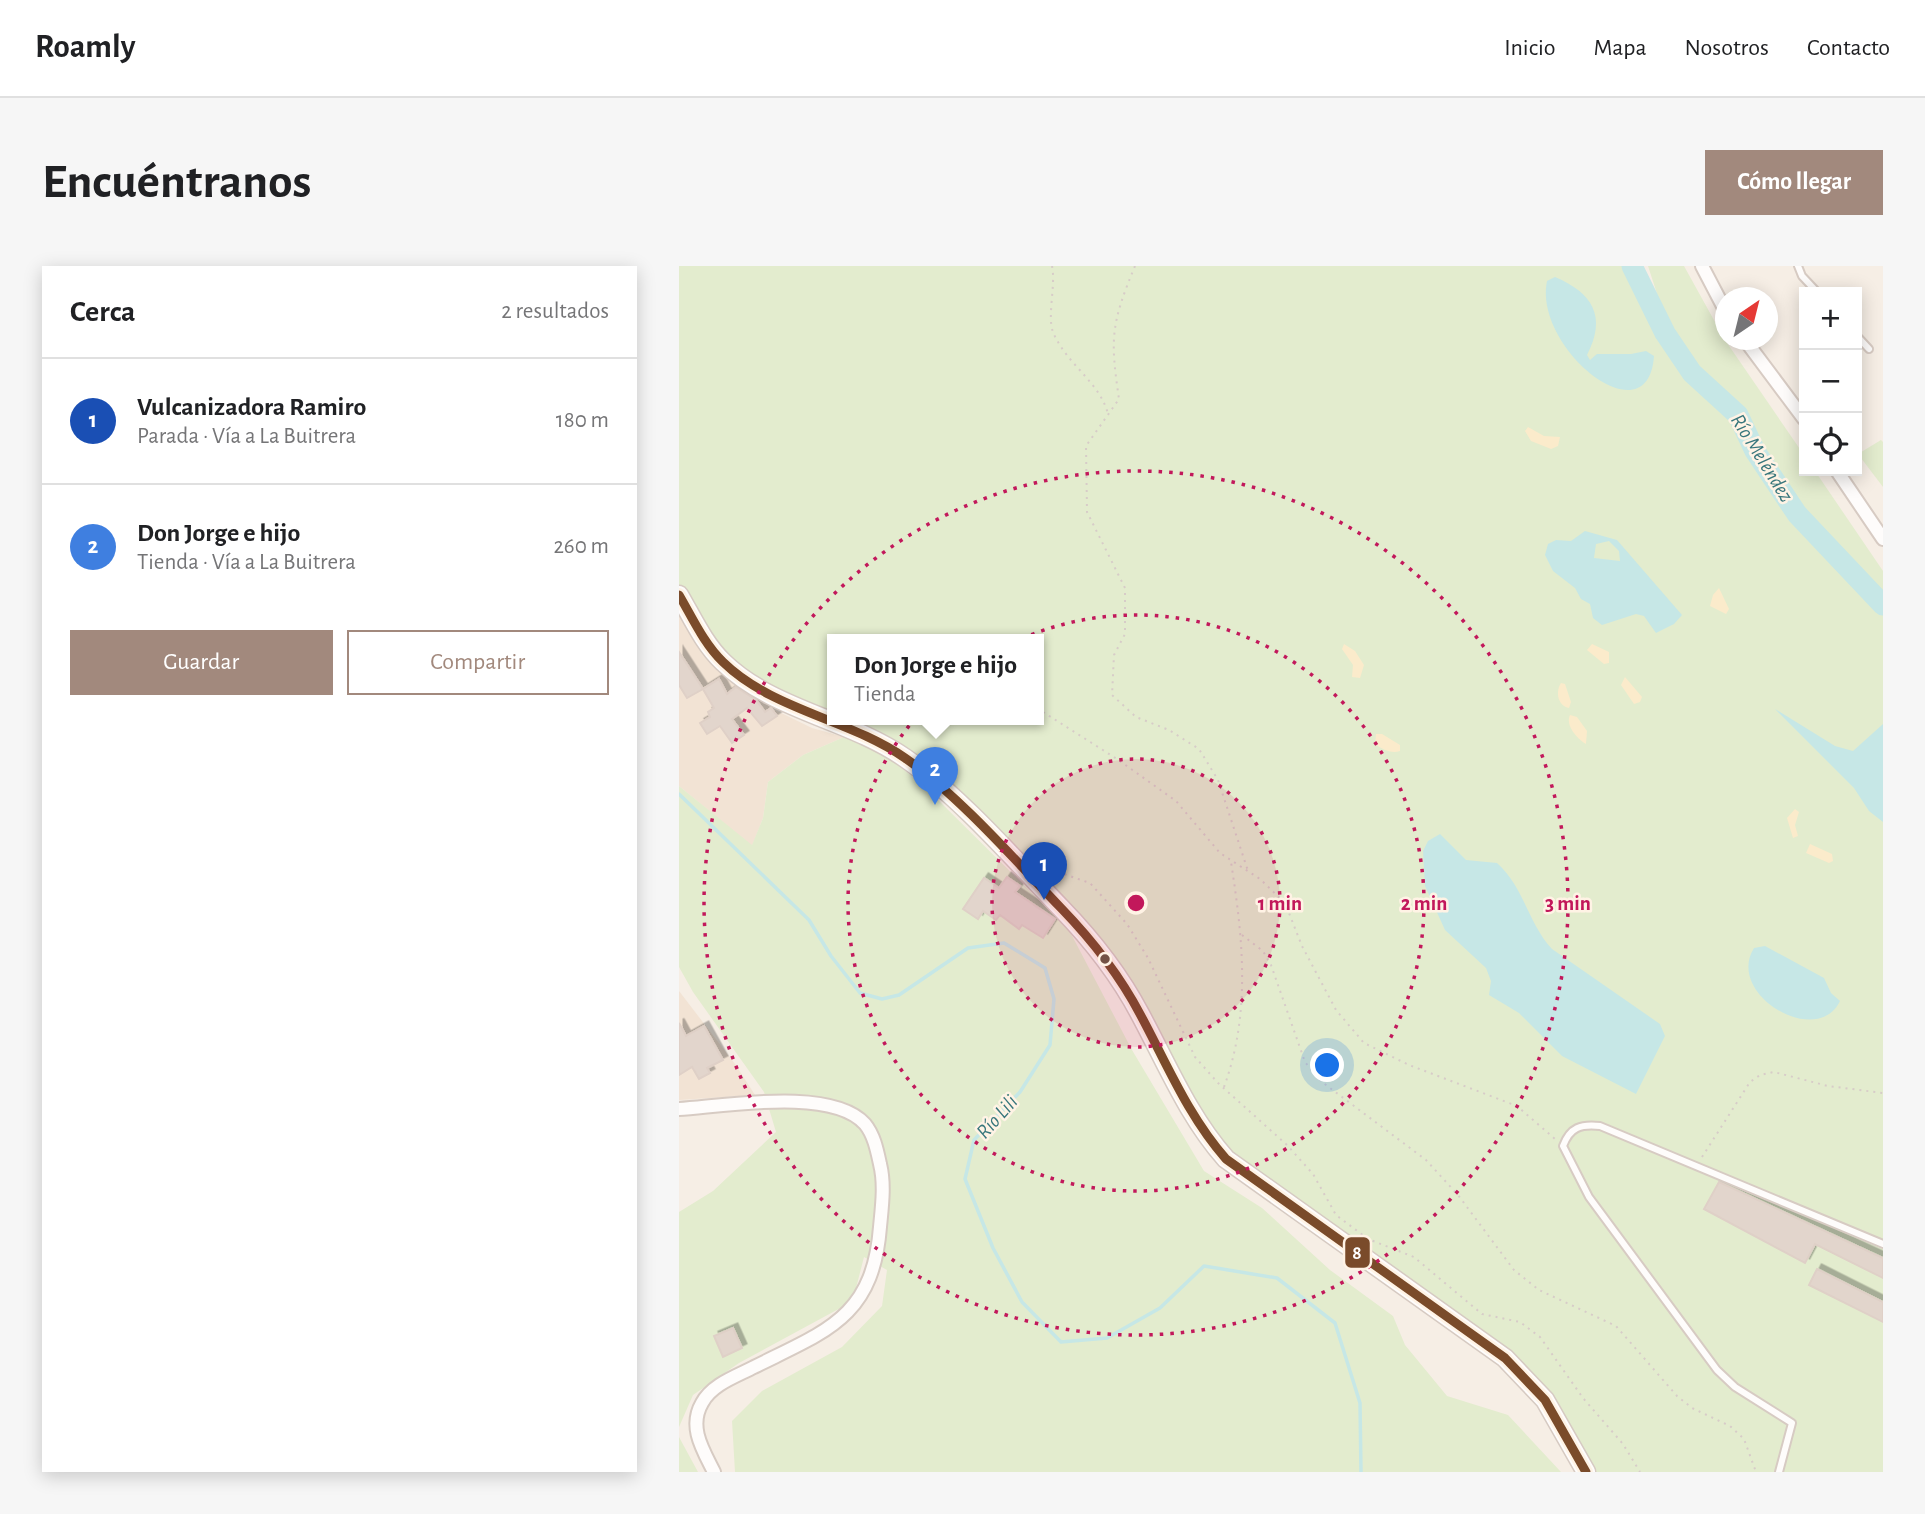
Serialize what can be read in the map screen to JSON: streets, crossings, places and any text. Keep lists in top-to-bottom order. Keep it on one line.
{"water":["Río Meléndez","Río Lili"],"lines":["transit line 8"],"north":"top right","page":{"header":"Roamly","nav":["Inicio","Mapa","Nosotros","Contacto"],"buttons":["Cómo llegar",["Guardar","Compartir"]],"title":"Encuéntranos","heading":["Cerca","2 resultados"],"map_buttons":["+","−"],"list":[{"mark":"1","name":"Vulcanizadora Ramiro","note":"Parada · Vía a La Buitrera","value":"180 m"},{"mark":"2","name":"Don Jorge e hijo","note":"Tienda · Vía a La Buitrera","value":"260 m"}],"popup":["Don Jorge e hijo","Tienda"],"pins":["2","1"]},"rings":["1 min","2 min","3 min"]}
